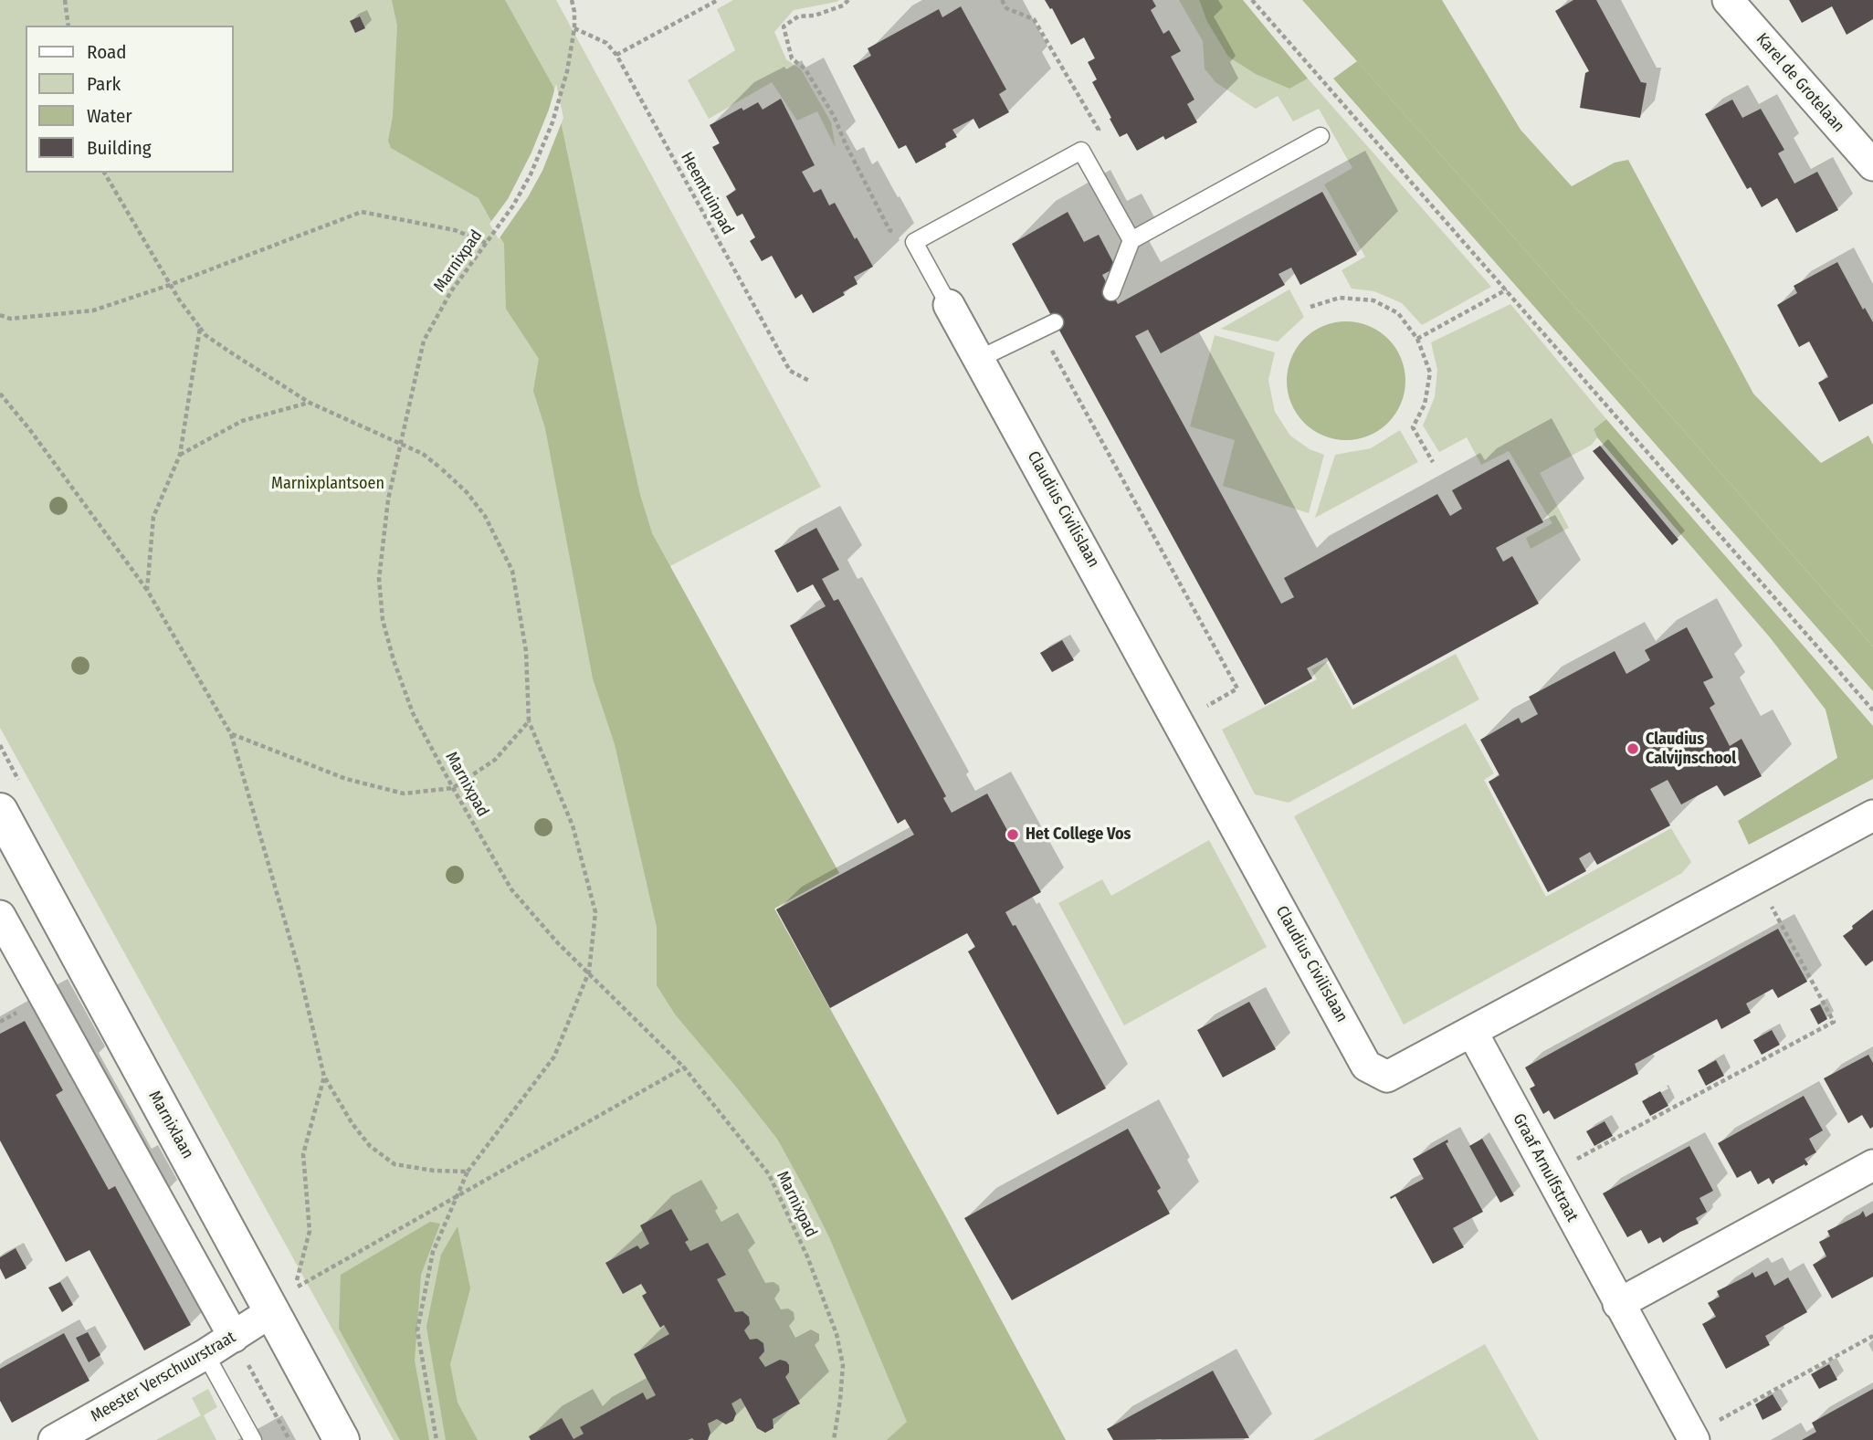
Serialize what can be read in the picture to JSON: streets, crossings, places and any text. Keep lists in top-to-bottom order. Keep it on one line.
{"streets":{"street":["Karel de Grotelaan","Claudius Civilislaan","Marnixlaan","Graaf Arnulfstraat","Meester Verschuurstraat"],"path":["Heemtuinpad","Marnixpad"]},"crossings":[["Heemtuinpad","Marnixpad"],["Claudius Civilislaan","Graaf Arnulfstraat"],["Marnixlaan","Meester Verschuurstraat"]],"parks":["Marnixplantsoen"],"places":["Claudius Calvijnschool","Het College Vos"],"legend":["Road","Park","Water","Building"]}
